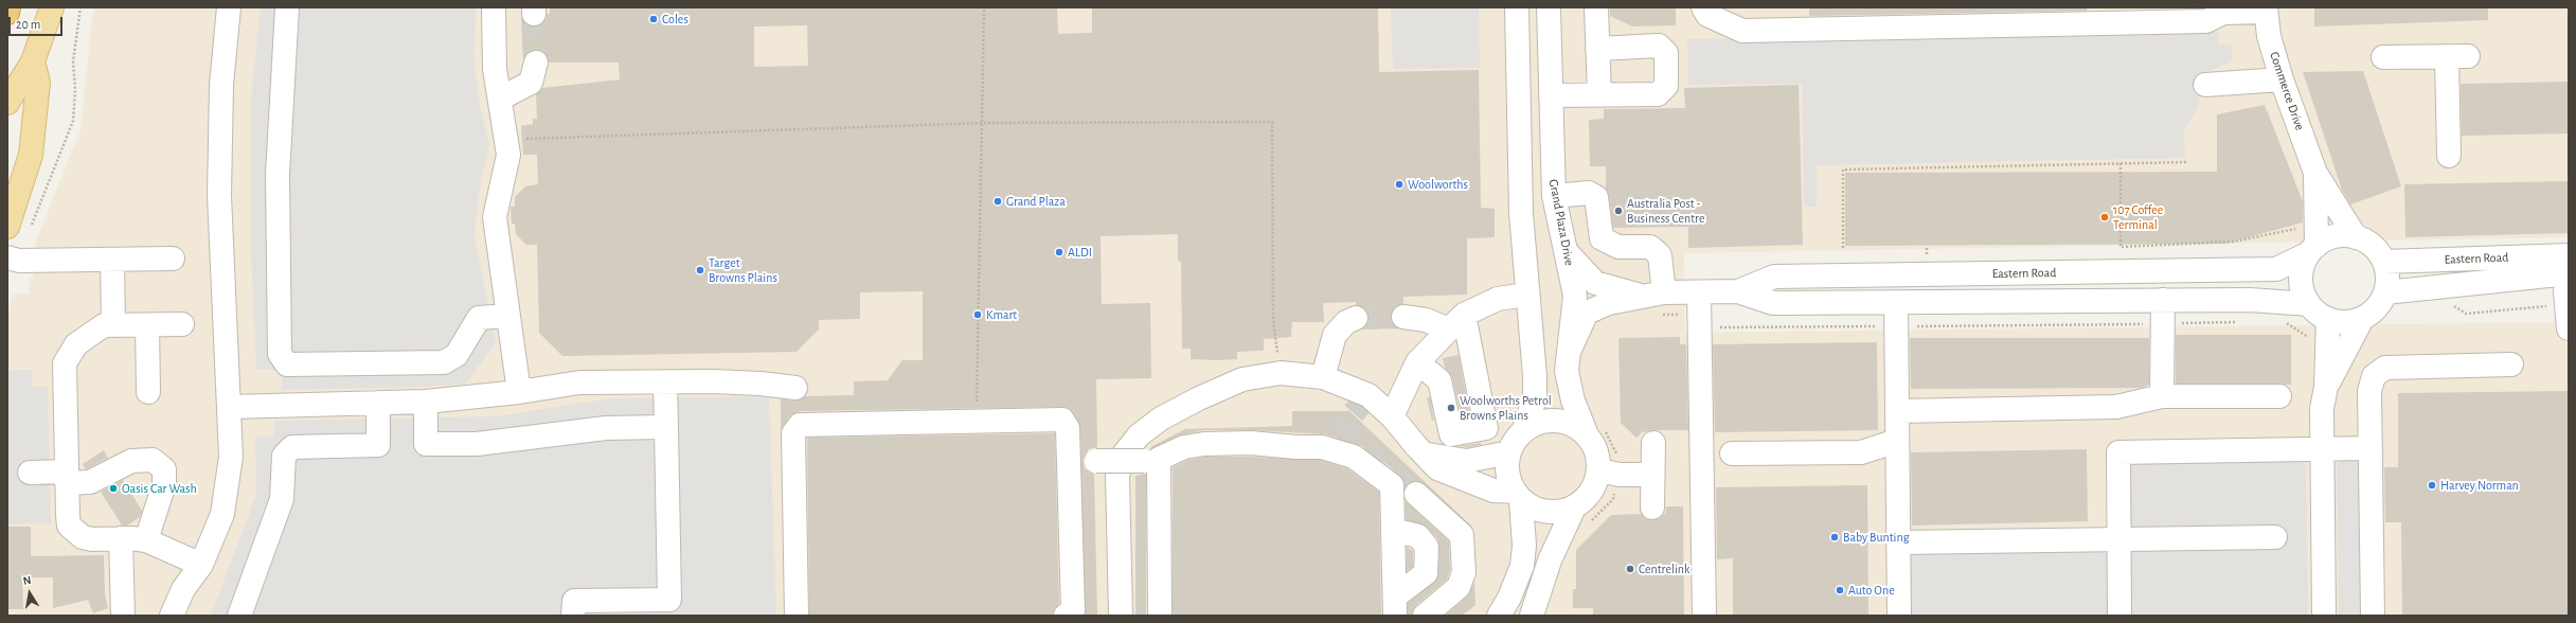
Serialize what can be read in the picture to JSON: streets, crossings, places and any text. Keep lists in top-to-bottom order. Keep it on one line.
{"streets":{"street":["Commerce Drive","Grand Plaza Drive","Eastern Road"]},"crossings":[["Commerce Drive","Eastern Road"],["Grand Plaza Drive","Eastern Road"]],"places":["Coles","Woolworths","Grand Plaza","Australia Post - Business Centre","107 Coffee Terminal","ALDI","Target Browns Plains","Kmart","Woolworths Petrol Browns Plains","Harvey Norman","Oasis Car Wash","Baby Bunting","Centrelink","Auto One"],"scale_bar":"20 m","north":"top"}
